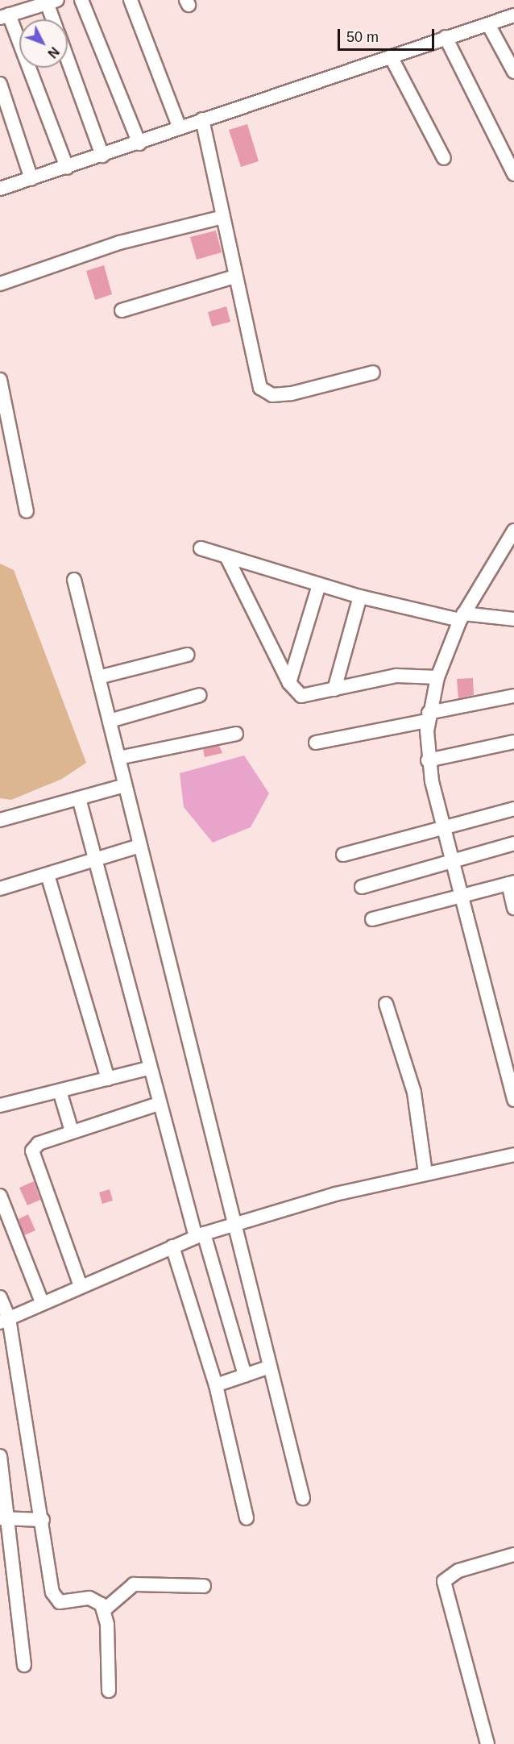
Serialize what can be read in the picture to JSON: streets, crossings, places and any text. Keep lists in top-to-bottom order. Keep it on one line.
{"scale_bar":"50 m","north":"bottom right"}
